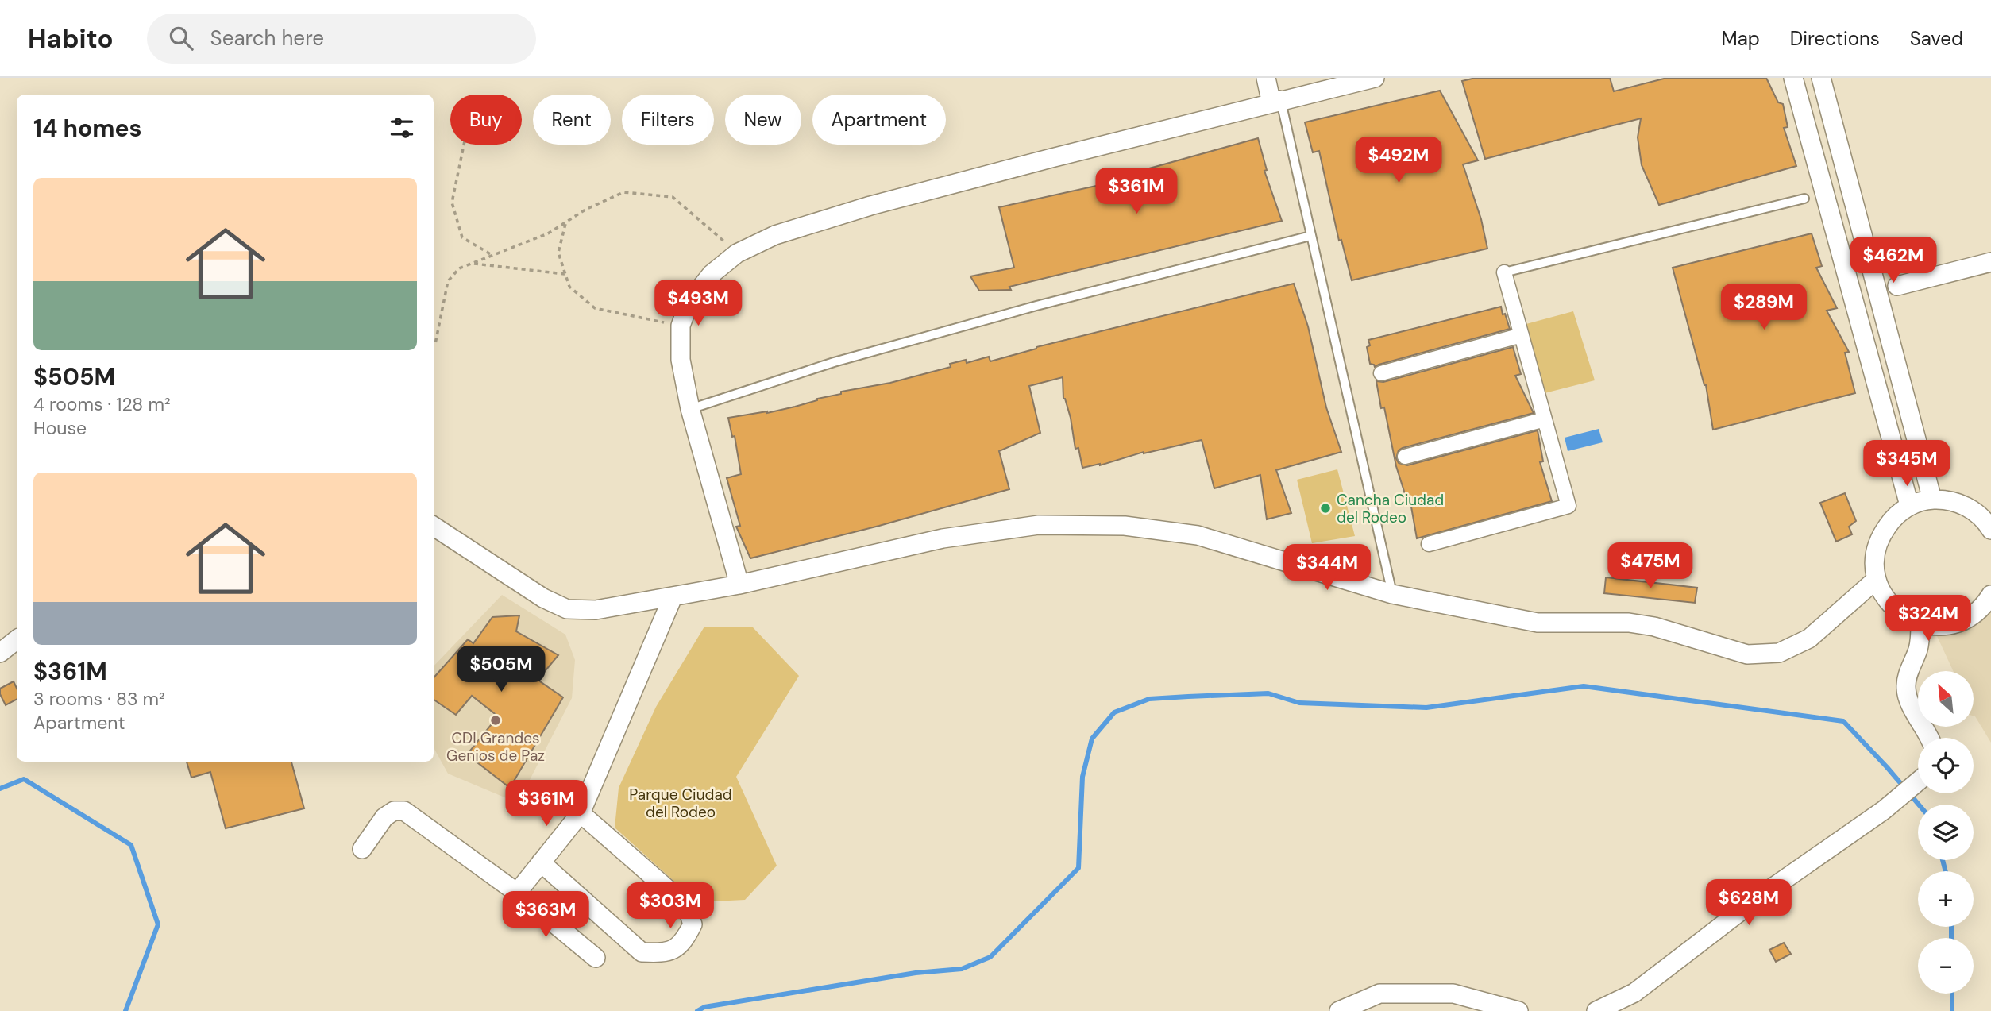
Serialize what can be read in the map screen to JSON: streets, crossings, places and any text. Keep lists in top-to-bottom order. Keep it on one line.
{"parks":["Parque Ciudad del Rodeo"],"places":["Cancha Ciudad del Rodeo","CDI Grandes Genios de Paz"],"north":"top left","page":{"header":"Habito","search":"Search here","nav":["Map","Directions","Saved"],"chip":["Buy","Rent","Filters","New","Apartment"],"heading":"14 homes","price":["$492M","$361M","$462M","$493M","$289M","$345M","$475M","$344M","$324M","$505M","$361M","$628M","$303M","$363M"],"list":[{"name":"$505M","note":"4 rooms · 128 m² · House"},{"name":"$361M","note":"3 rooms · 83 m² · Apartment"}],"map_buttons":["+","−"]}}
